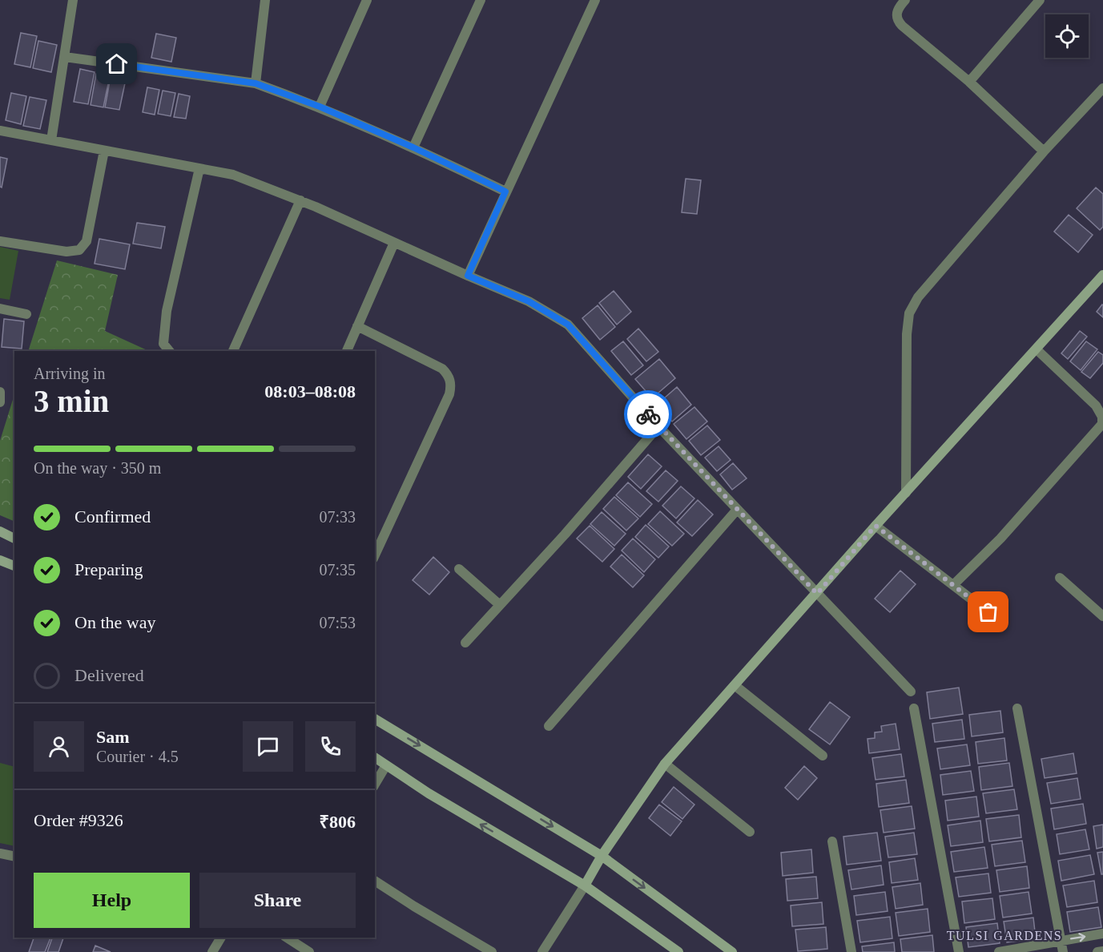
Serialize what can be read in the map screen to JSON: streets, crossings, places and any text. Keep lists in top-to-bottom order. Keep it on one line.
{"districts":["TULSI GARDENS"],"page":{"heading":["3 min","Arriving in","08:03–08:08"],"panel":["Sam","Courier · 4.5","Order #9326","₹806"],"bar":"On the way · 350 m","list":[["Confirmed","07:33"],["Preparing","07:35"],["On the way","07:53"],"Delivered"],"buttons":["Help","Share"]}}
